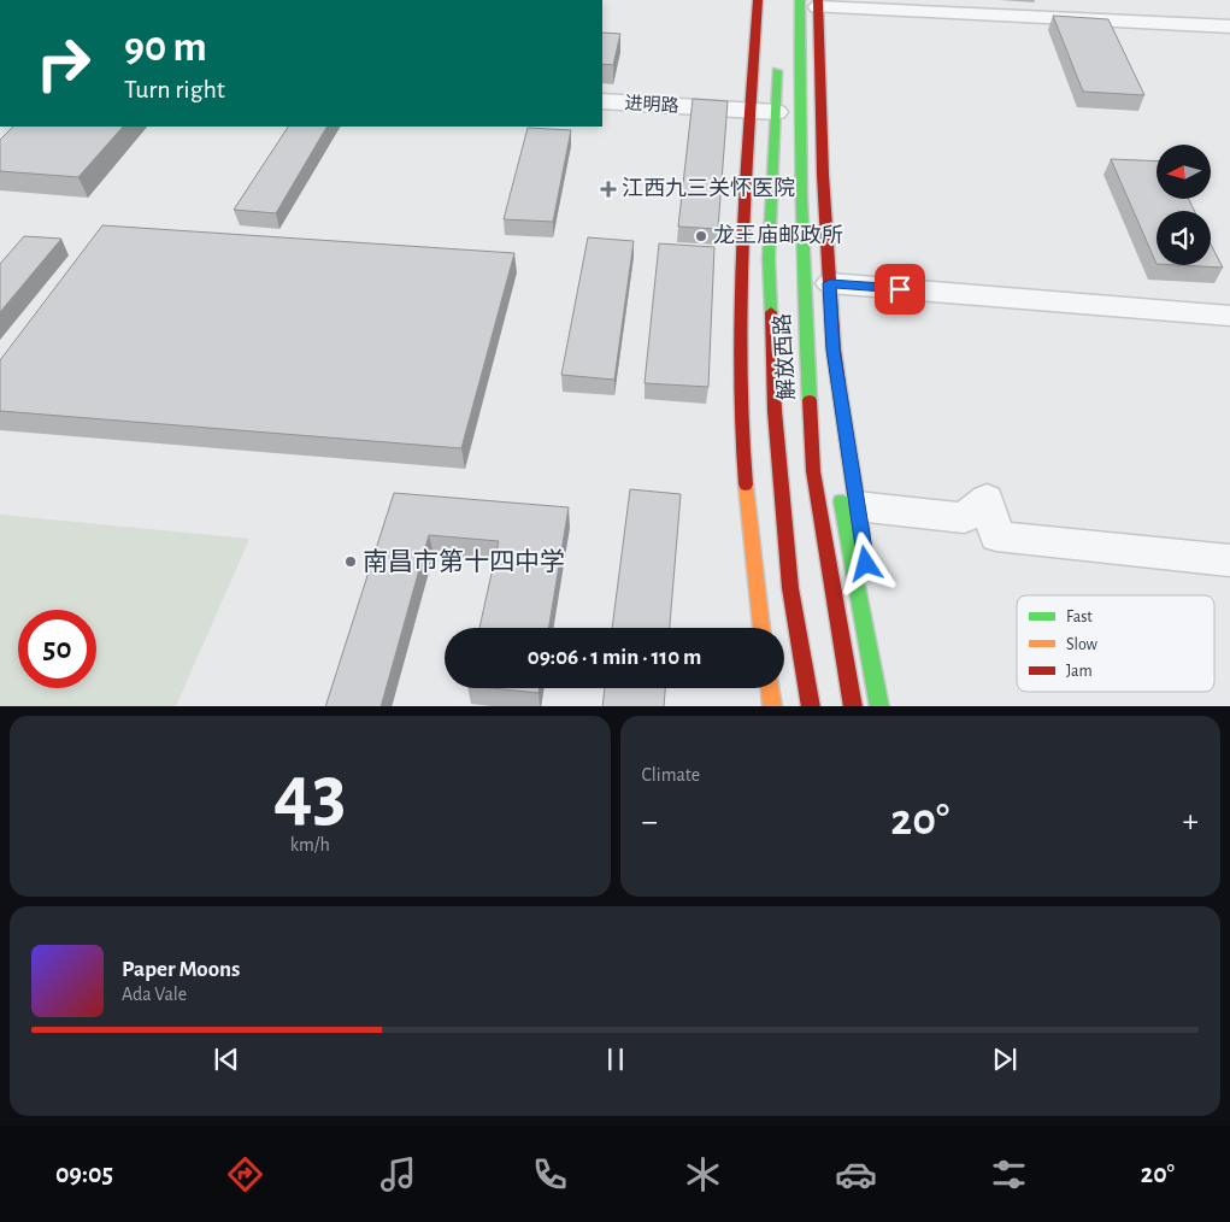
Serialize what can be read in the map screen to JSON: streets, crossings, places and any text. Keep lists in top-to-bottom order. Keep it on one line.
{"streets":{"main road":["解放西路"],"street":["进明路"]},"crossings":[["进明路","解放西路"]],"places":{"health":["江西九三关怀医院"],"other":["龙王庙邮政所","南昌市第十四中学"]},"legend":["Fast","Slow","Jam"],"north":"left","page":{"turn":["90 m","Turn right"],"limit":"50","trip":"09:06 · 1 min · 110 m","tile":[["43","km/h"],"Climate"],"heat":["−","20°","+"],"song":["Paper Moons","Ada Vale"],"tabs":["09:05","20°"]}}
